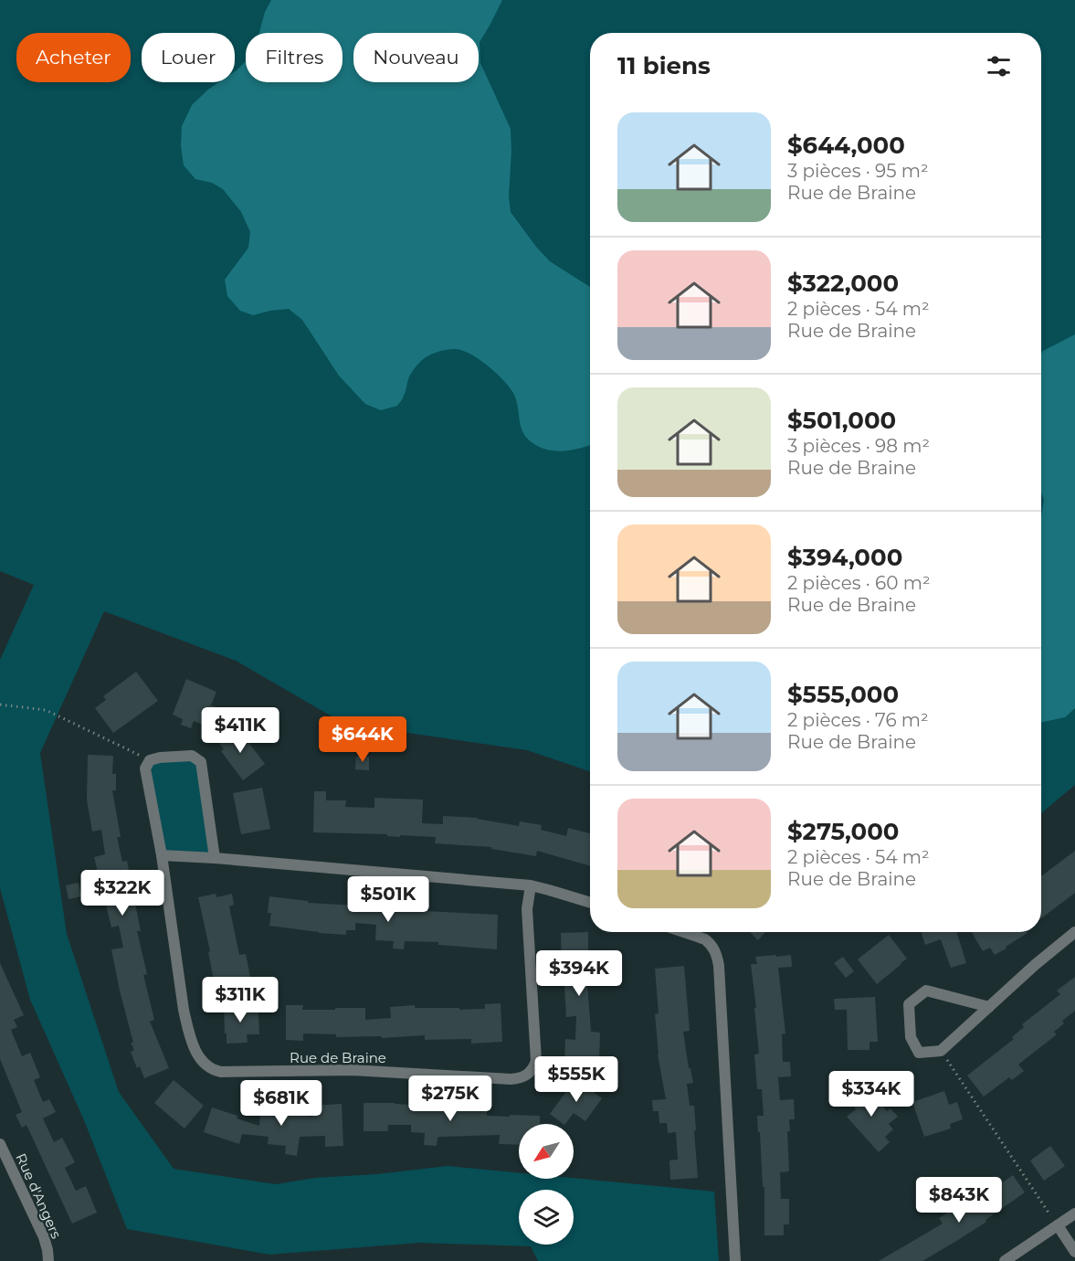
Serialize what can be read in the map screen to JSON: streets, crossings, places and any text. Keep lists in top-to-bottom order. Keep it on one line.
{"streets":{"street":["Rue de Braine","Rue d'Angers"]},"north":"bottom left","page":{"chip":["Acheter","Louer","Filtres","Nouveau"],"heading":"11 biens","list":[{"name":"$644,000","note":"3 pièces · 95 m² · Rue de Braine"},{"name":"$322,000","note":"2 pièces · 54 m² · Rue de Braine"},{"name":"$501,000","note":"3 pièces · 98 m² · Rue de Braine"},{"name":"$394,000","note":"2 pièces · 60 m² · Rue de Braine"},{"name":"$555,000","note":"2 pièces · 76 m² · Rue de Braine"},{"name":"$275,000","note":"2 pièces · 54 m² · Rue de Braine"}],"price":["$411K","$644K","$322K","$501K","$394K","$311K","$555K","$334K","$275K","$681K","$843K"]}}
